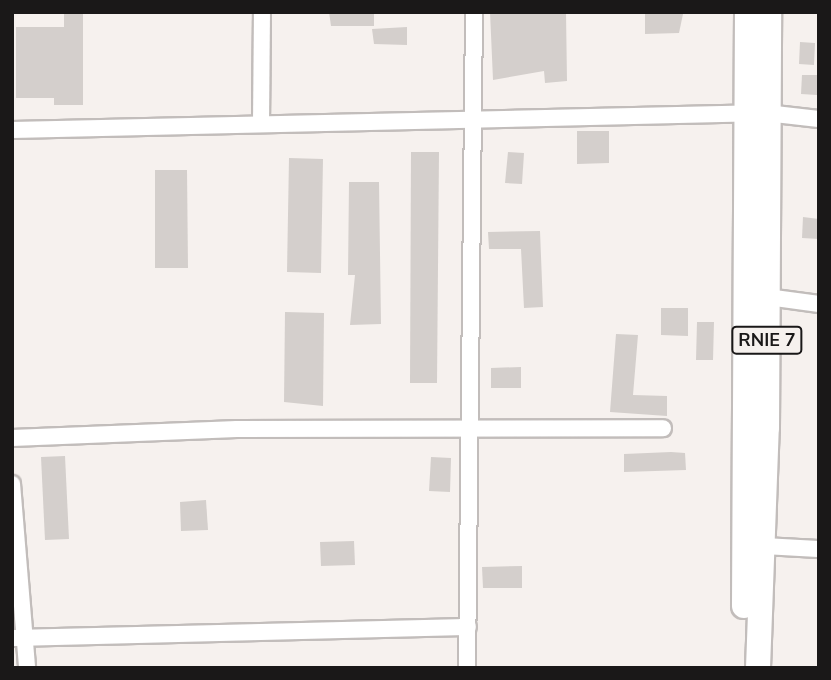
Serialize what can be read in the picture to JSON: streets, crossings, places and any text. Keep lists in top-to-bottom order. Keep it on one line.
{"streets":{"main road":["RNIE 7"]}}
